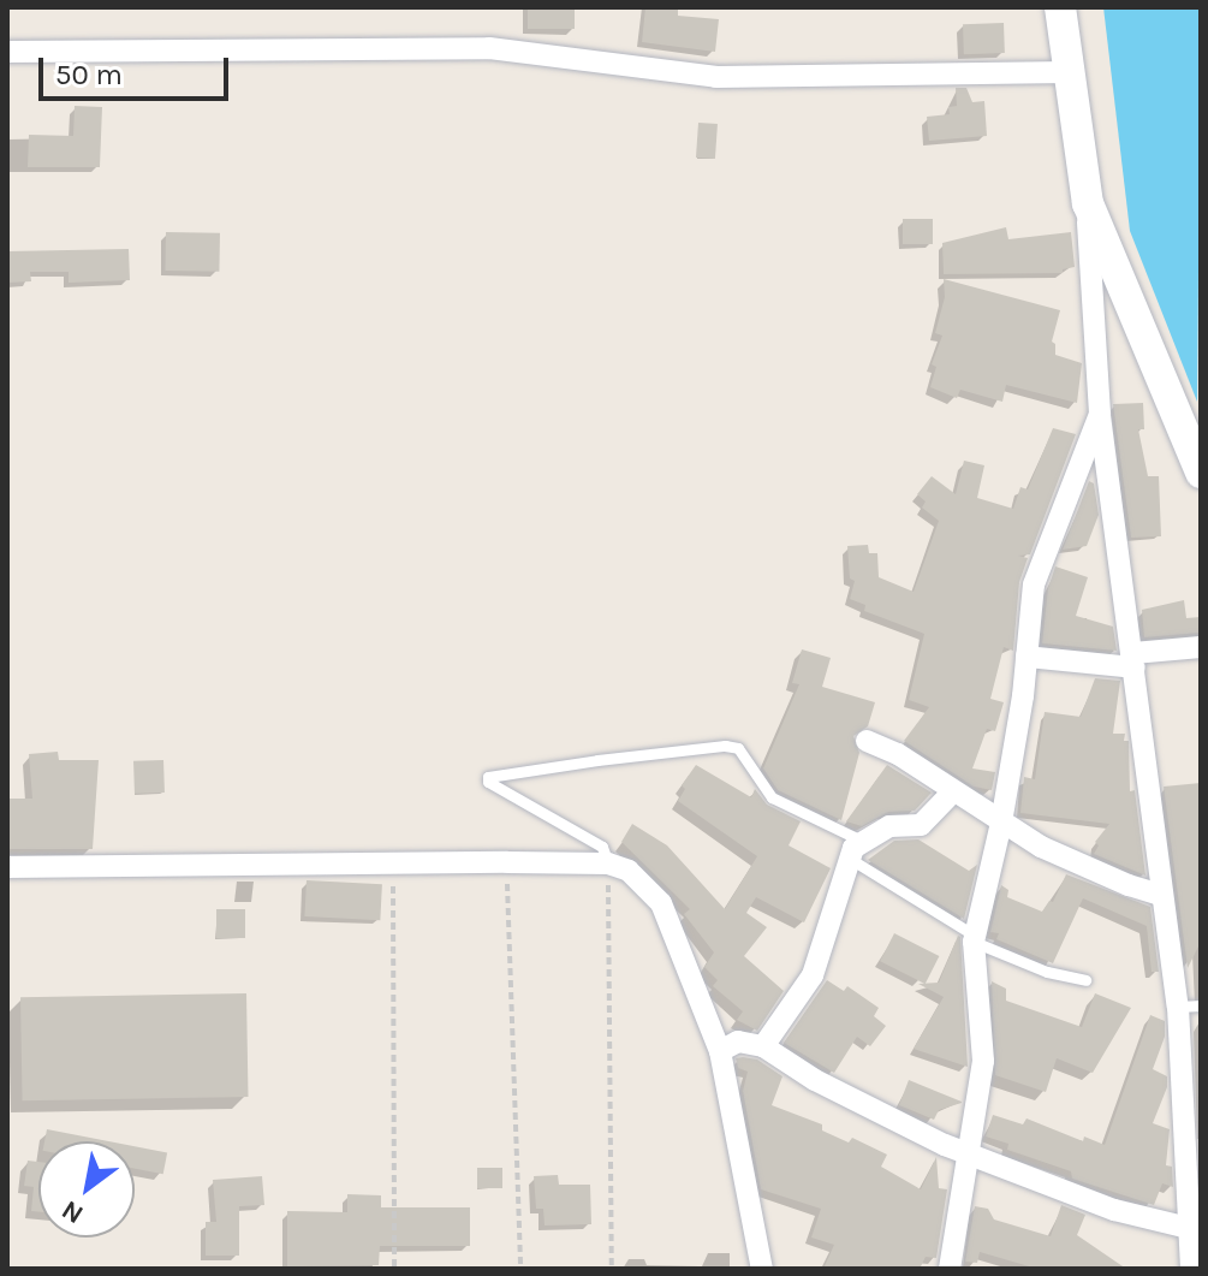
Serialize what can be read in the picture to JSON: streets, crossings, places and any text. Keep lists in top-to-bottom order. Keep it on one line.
{"scale_bar":"50 m","north":"bottom left"}
